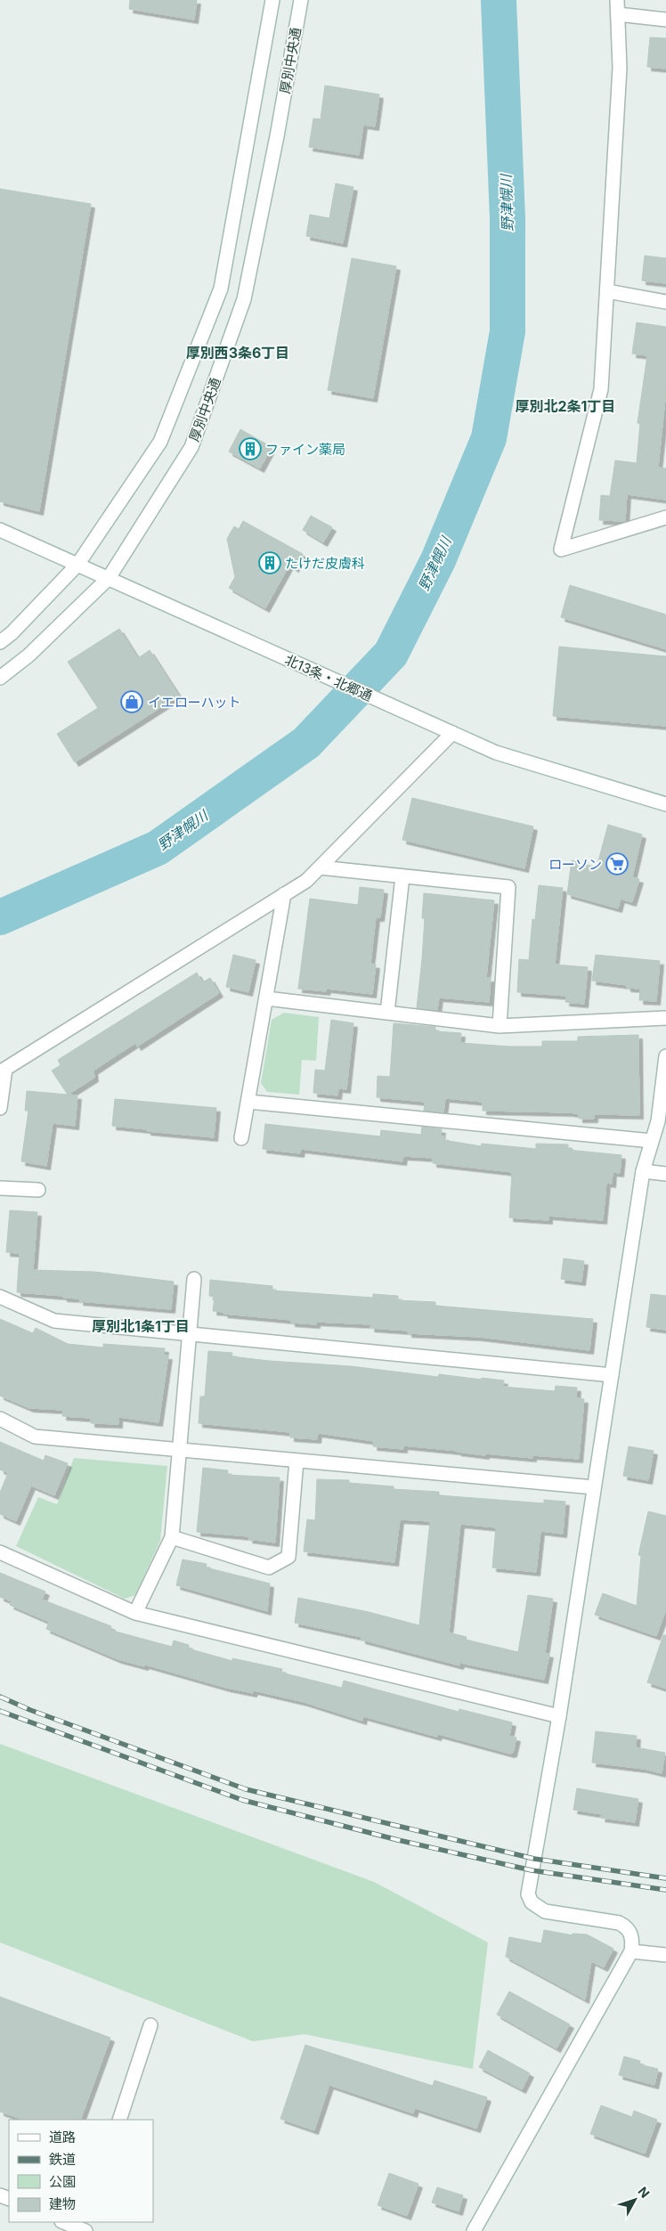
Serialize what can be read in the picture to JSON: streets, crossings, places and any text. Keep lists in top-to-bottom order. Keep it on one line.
{"streets":{"street":["厚別中央通","北13条・北郷通"]},"crossings":[["厚別中央通","北13条・北郷通"]],"districts":["厚別西3条6丁目","厚別北2条1丁目","厚別北1条1丁目"],"water":["野津幌川"],"places":{"building":["ファイン薬局","たけだ皮膚科"],"shop":["イエローハット"],"supermarket":["ローソン"]},"legend":["道路","鉄道","公園","建物"],"north":"top right"}
